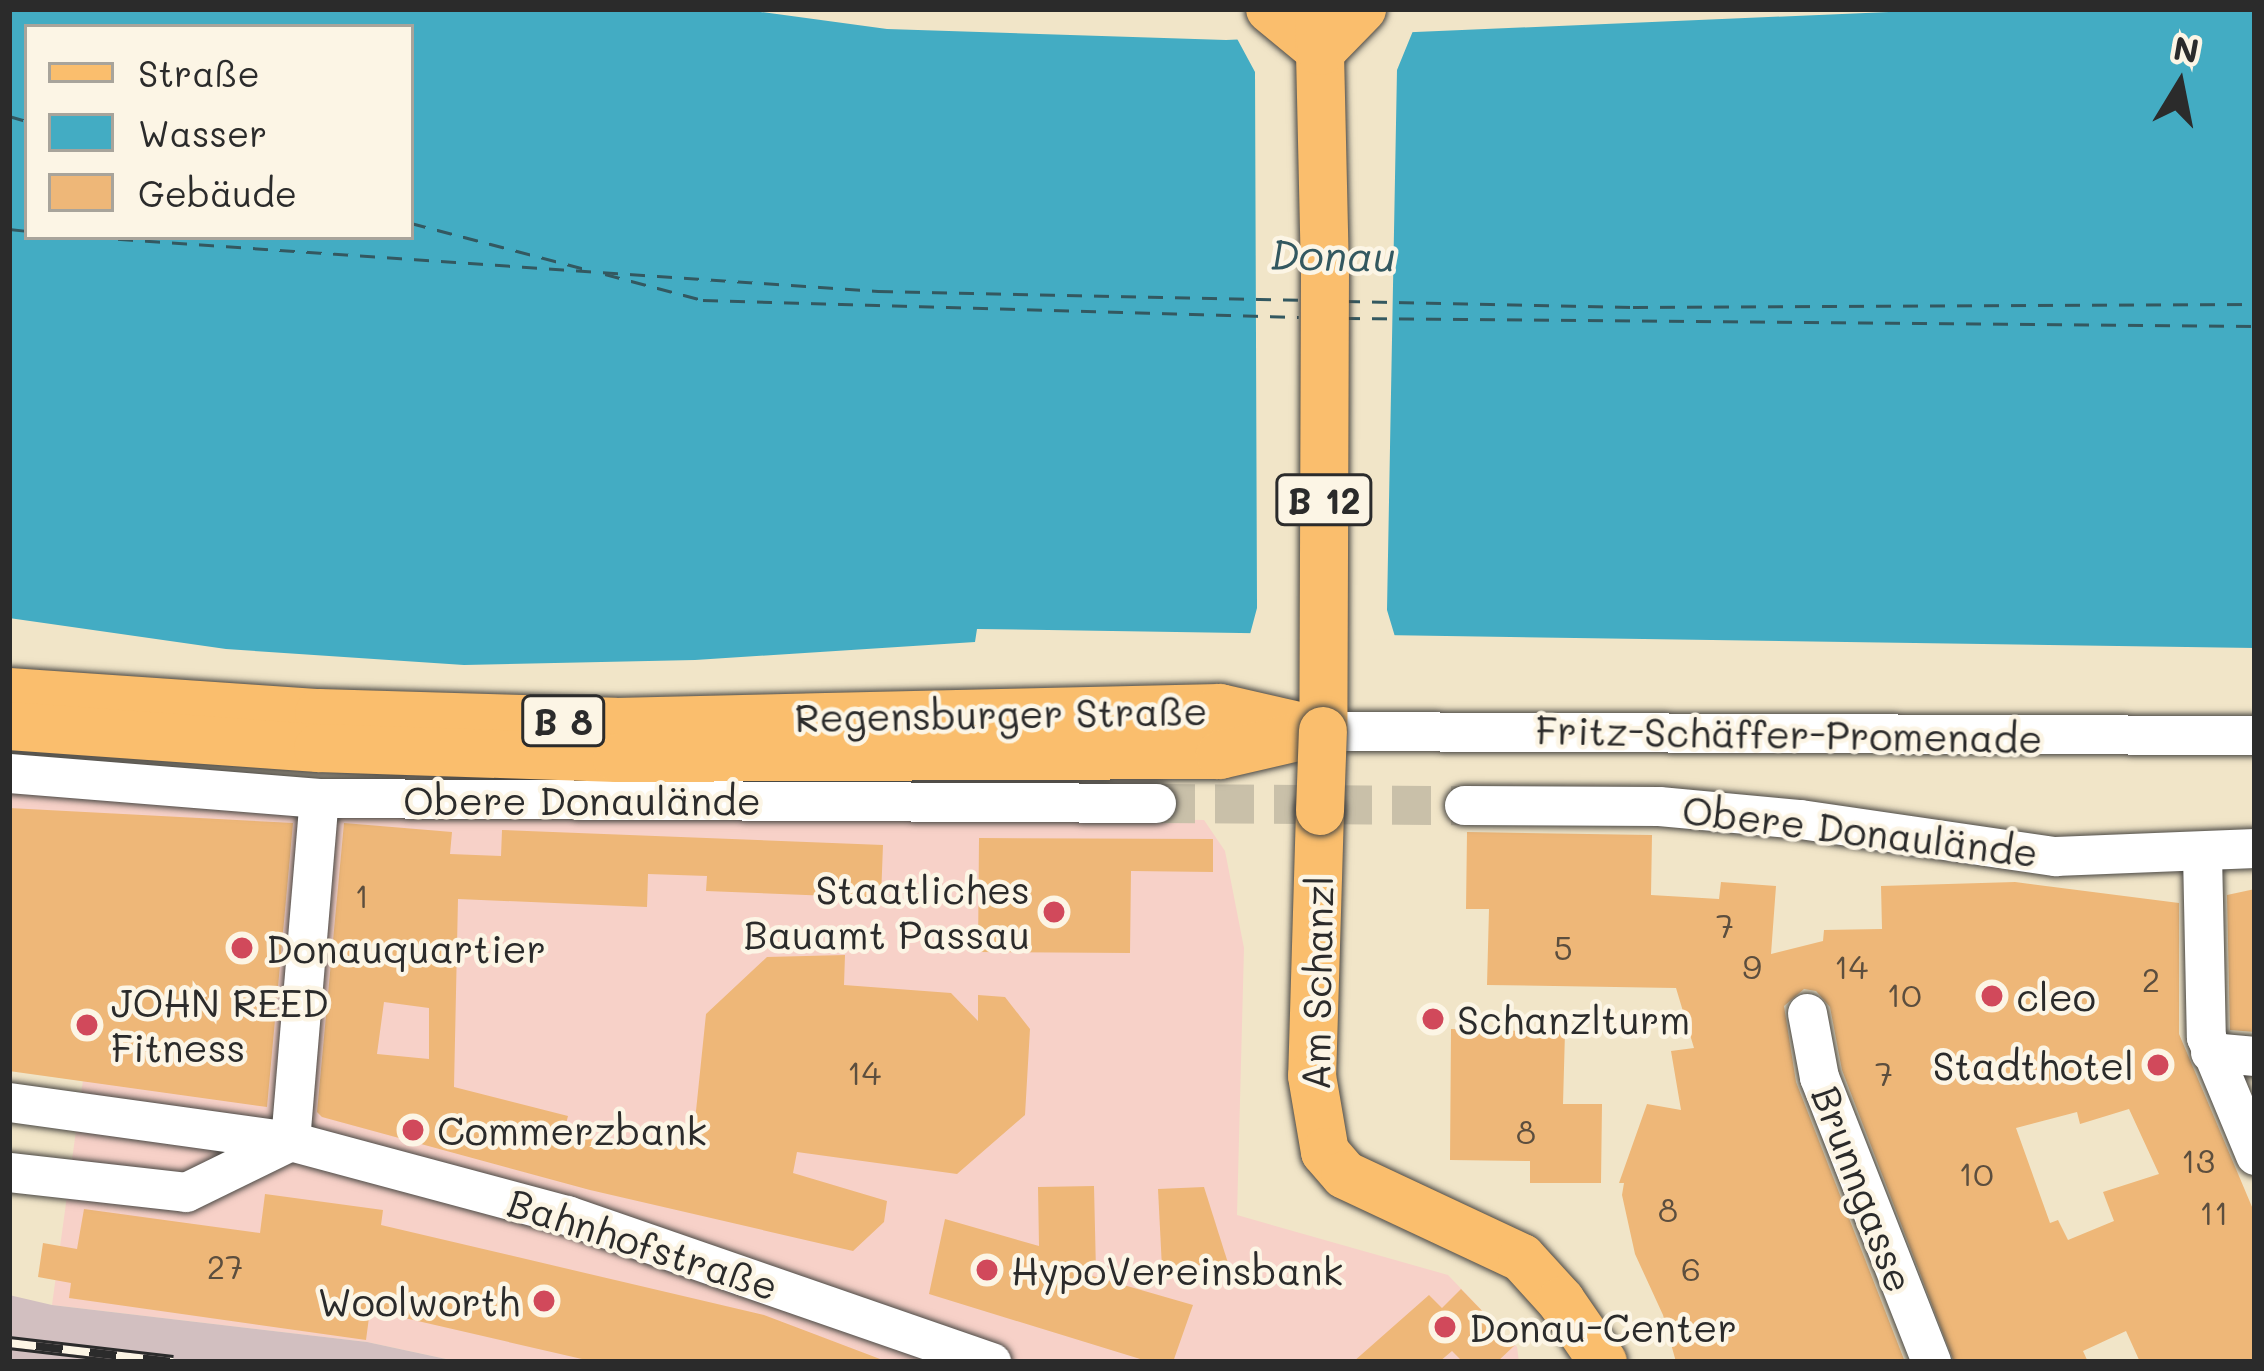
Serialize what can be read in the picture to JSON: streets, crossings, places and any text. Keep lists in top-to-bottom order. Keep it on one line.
{"streets":{"main road":["B 12","Regensburger Straße","B 8","Am Schanzl"],"street":["Fritz-Schäffer-Promenade","Obere Donaulände","Brunngasse","Bahnhofstraße"]},"crossings":[["B 12","Regensburger Straße"],["B 12","Fritz-Schäffer-Promenade"],["B 12","Am Schanzl"],["Regensburger Straße","Fritz-Schäffer-Promenade"],["Regensburger Straße","Am Schanzl"],["Fritz-Schäffer-Promenade","Am Schanzl"]],"water":["Donau"],"places":["Staatliches Bauamt Passau","Donauquartier","cleo","Schanzlturm","JOHN REED Fitness","Stadthotel","Commerzbank","HypoVereinsbank","Woolworth","Donau-Center"],"house_numbers":["1","7","5","9","14","2","10","14","7","8","13","10","8","11","27","6"],"legend":["Straße","Wasser","Gebäude"],"north":"top"}
